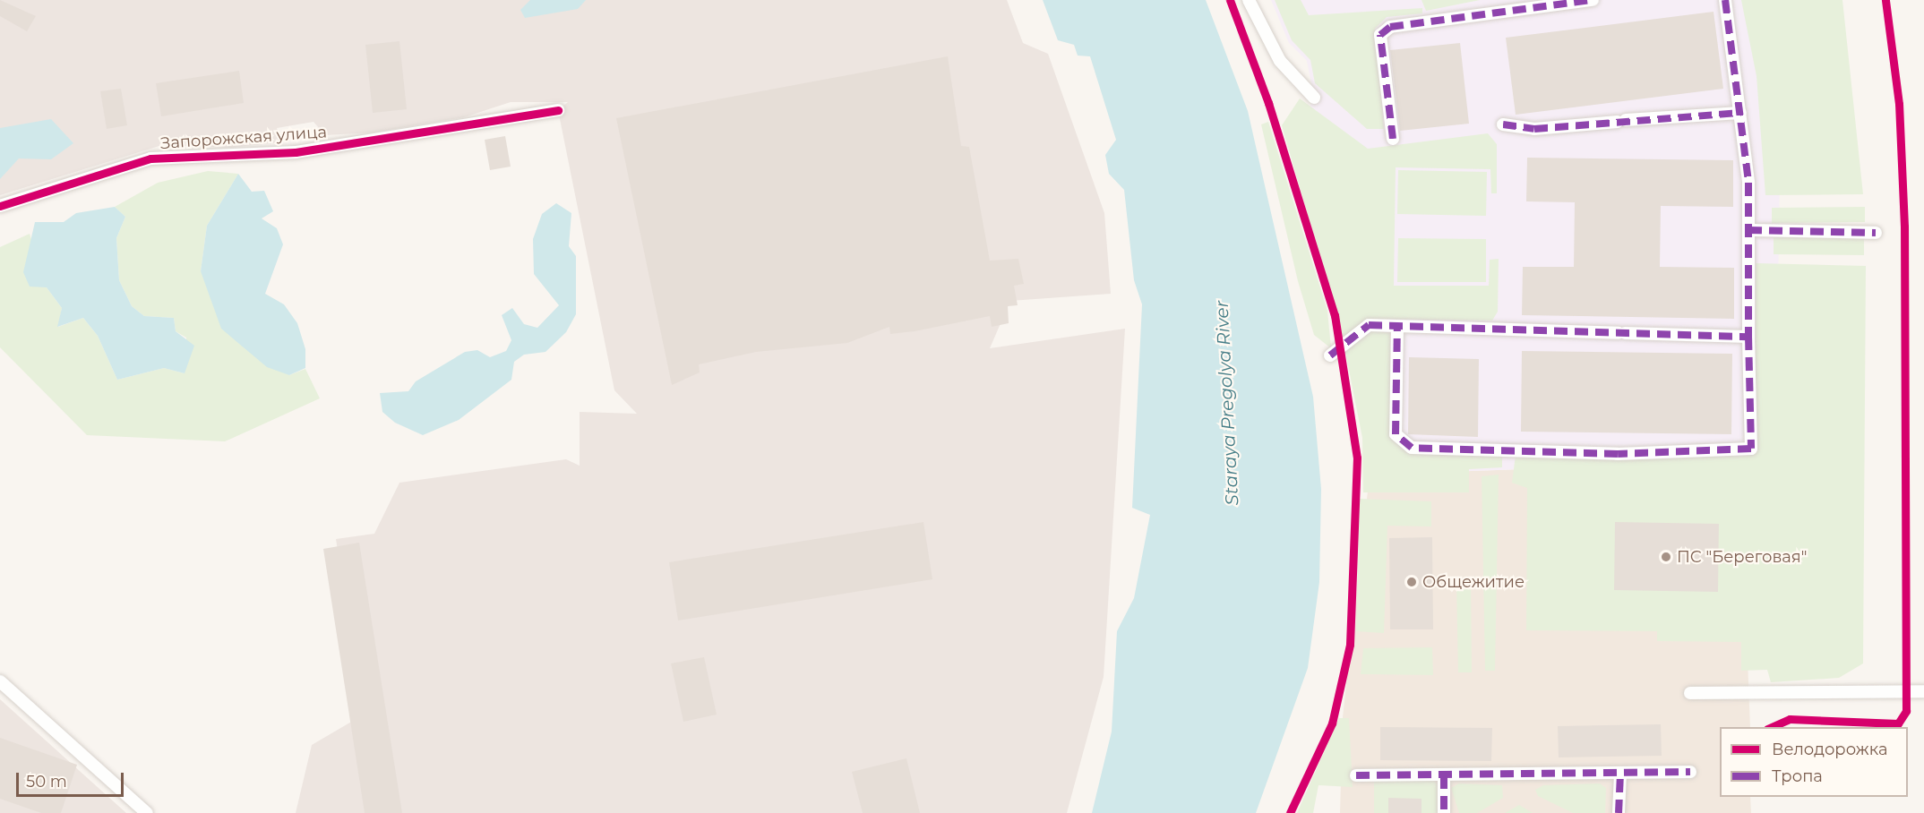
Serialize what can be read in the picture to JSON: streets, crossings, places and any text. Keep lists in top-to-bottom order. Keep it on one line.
{"streets":{"street":["Запорожская улица"]},"water":["Staraya Pregolya River"],"places":["ПС \"Береговая\"","Общежитие"],"legend":["Велодорожка","Тропа"],"scale_bar":"50 m"}
